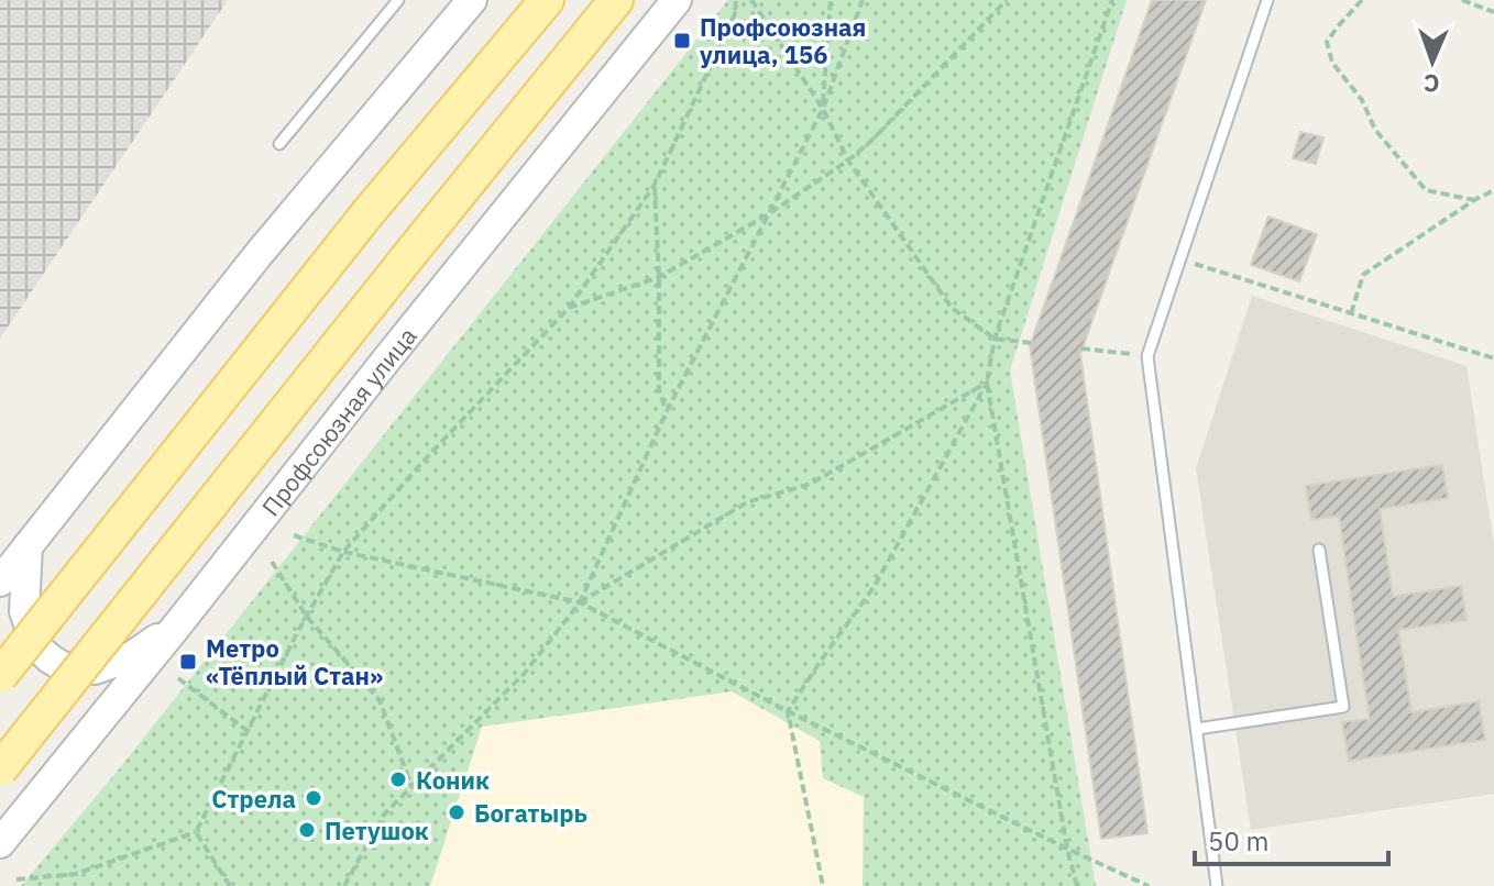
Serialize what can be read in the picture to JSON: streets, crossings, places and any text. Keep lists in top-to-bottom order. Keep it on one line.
{"streets":{"main road":["Профсоюзная улица"]},"places":{"transit":["Профсоюзная улица, 156","Метро «Тёплый Стан»"],"other":["Коник","Стрела","Богатырь","Петушок"]},"scale_bar":"50 m","north":"bottom"}
